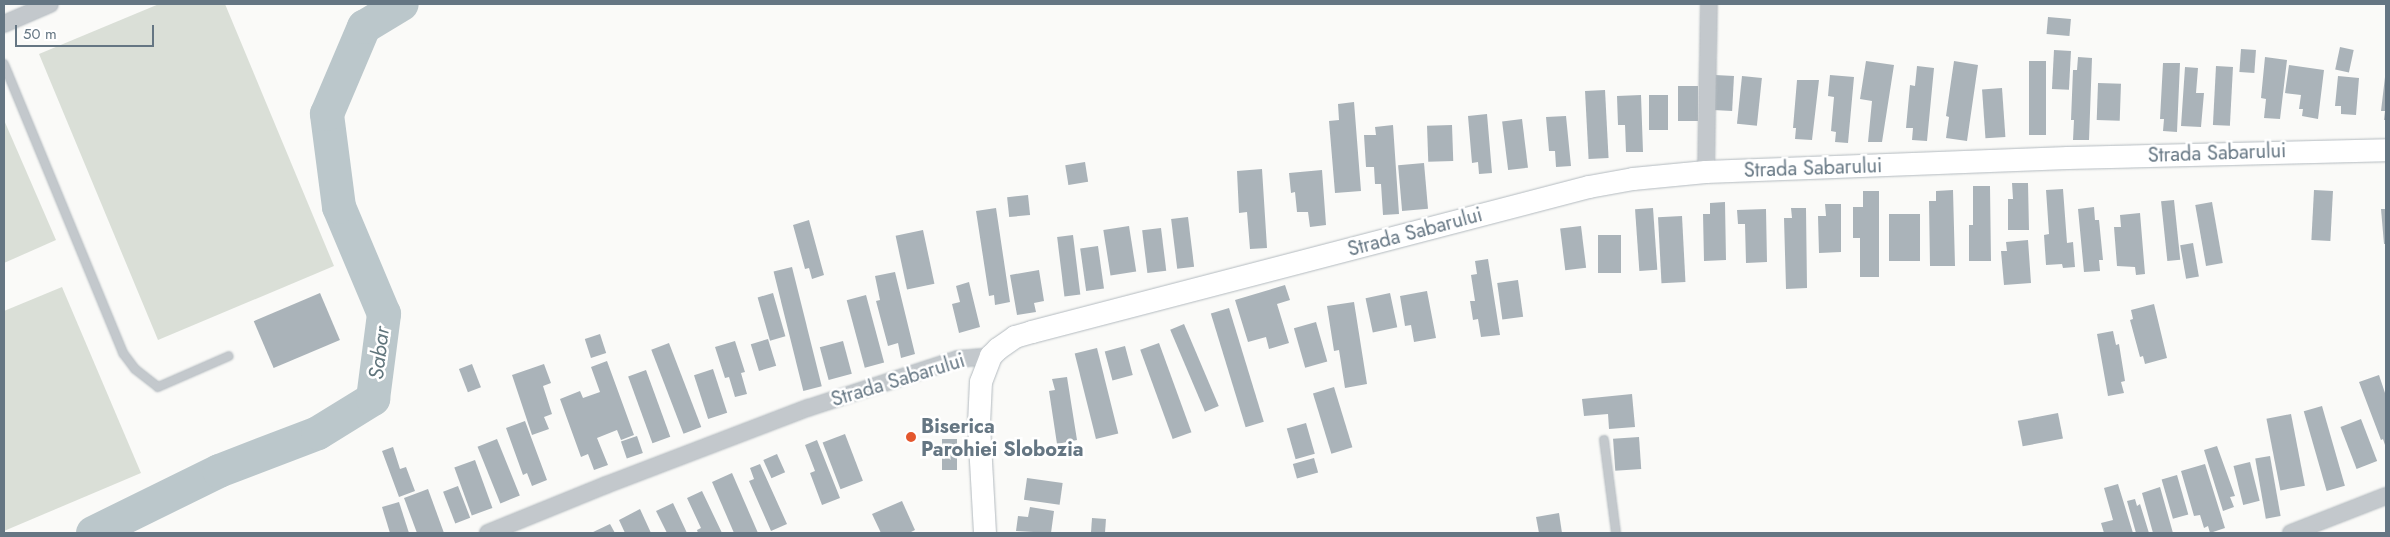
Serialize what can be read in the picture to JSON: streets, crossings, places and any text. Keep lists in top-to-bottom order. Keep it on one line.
{"streets":{"main road":["Strada Sabarului"]},"water":["Sabar"],"places":["Biserica Parohiei Slobozia"],"scale_bar":"50 m"}
